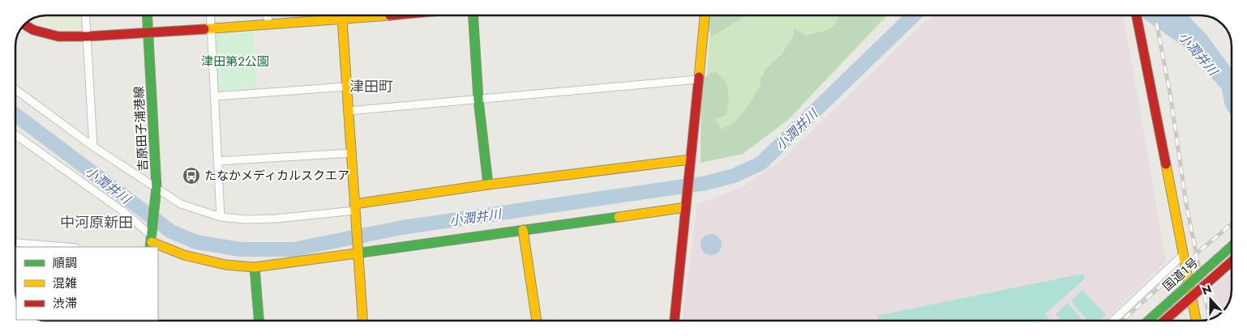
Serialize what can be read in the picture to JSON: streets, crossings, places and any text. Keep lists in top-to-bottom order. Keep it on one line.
{"streets":{"main road":["吉原田子浦港線","国道1号"]},"districts":["津田町","中河原新田"],"water":["小潤井川"],"parks":["津田第２公園"],"places":{"bus stop":["たなかメディカルスクエア"]},"legend":["順調","混雑","渋滞"],"north":"top"}
